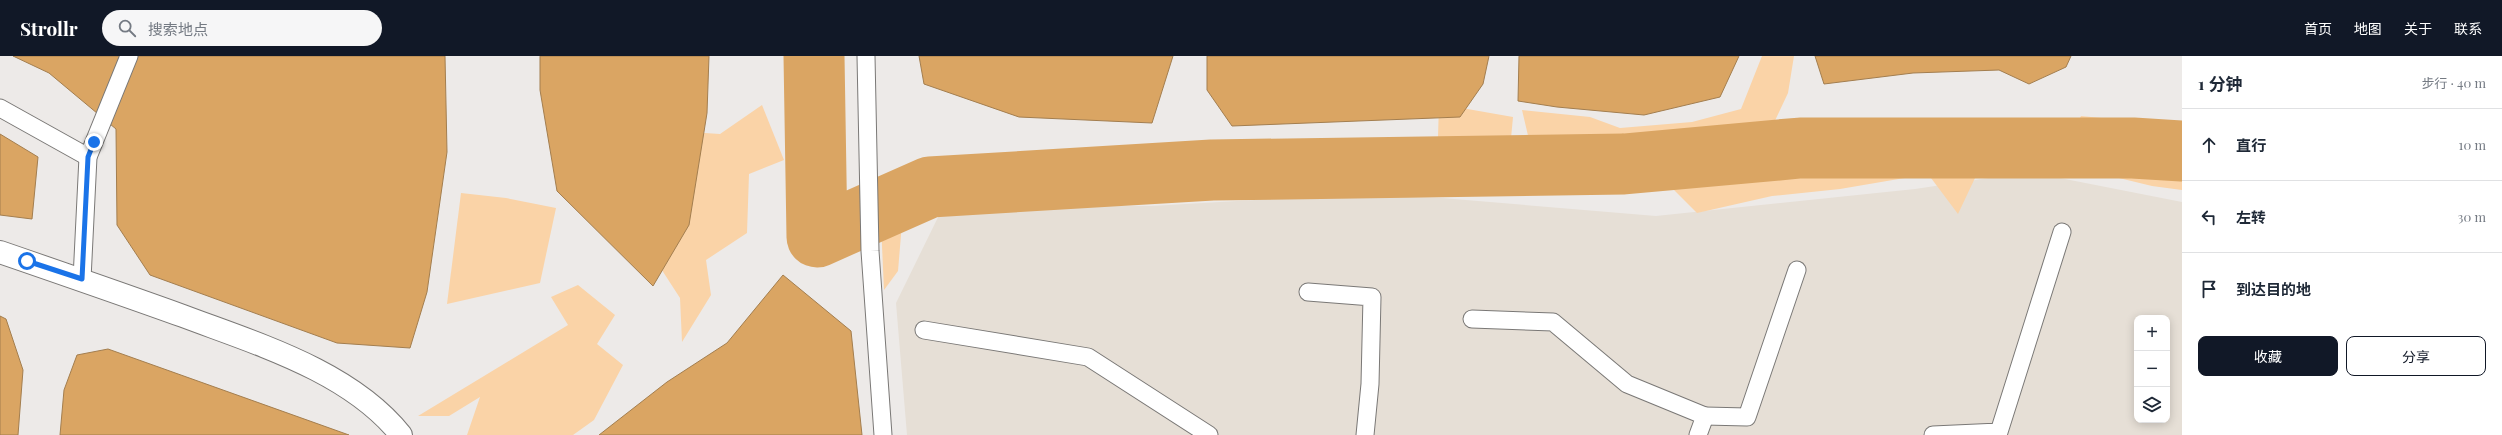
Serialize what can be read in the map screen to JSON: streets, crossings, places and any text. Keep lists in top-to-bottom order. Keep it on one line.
{"page":{"header":"Strollr","search":"搜索地点","nav":["首页","地图","关于","联系"],"heading":["1 分钟","步行 · 40 m"],"list":[["直行","10 m"],["左转","30 m"],"到达目的地"],"map_buttons":["+","−"],"buttons":["收藏","分享"]}}
